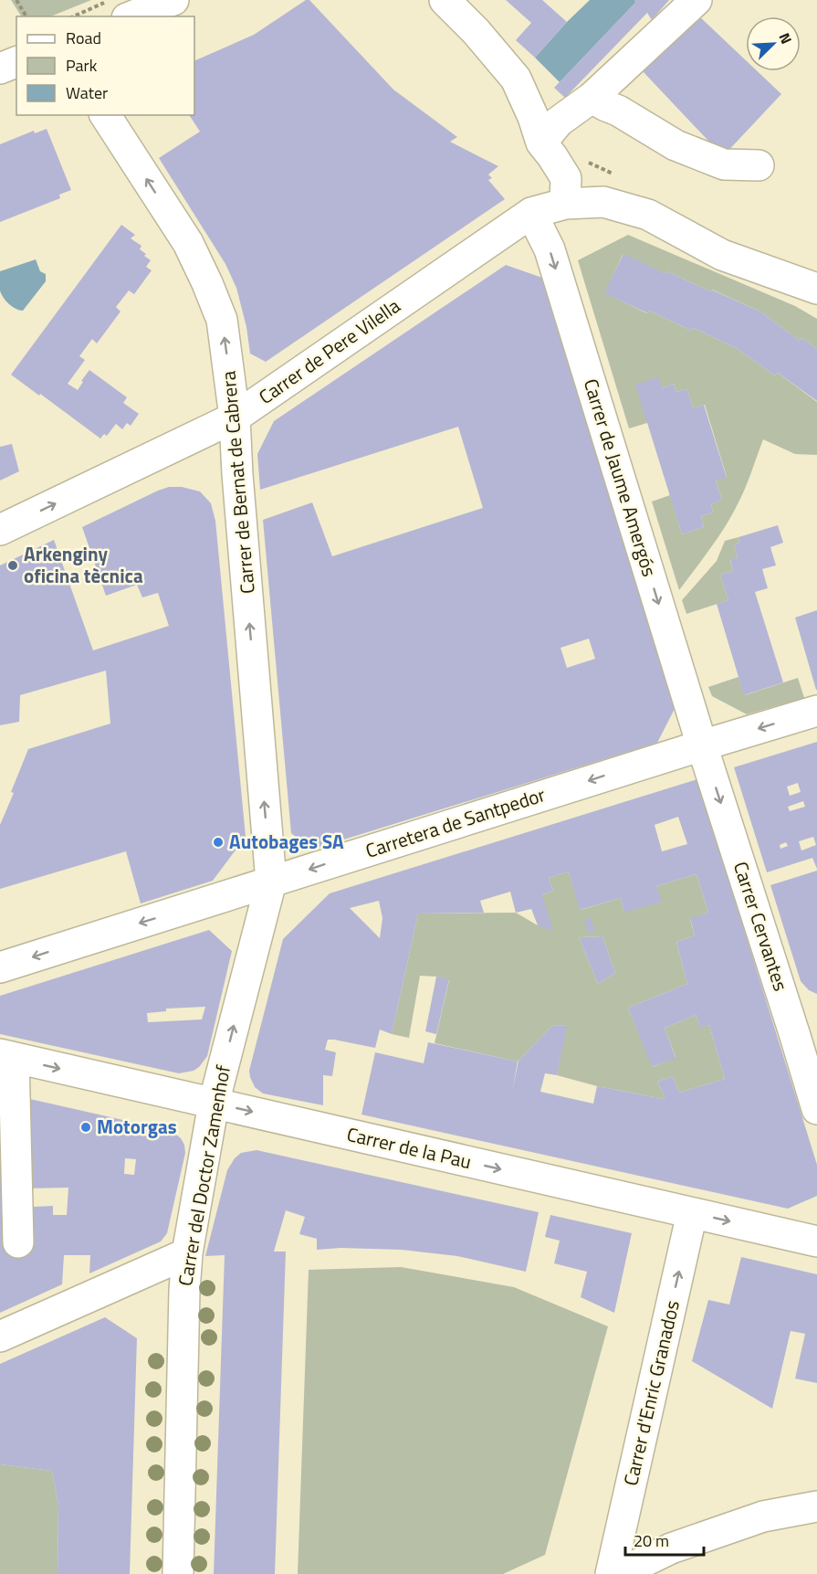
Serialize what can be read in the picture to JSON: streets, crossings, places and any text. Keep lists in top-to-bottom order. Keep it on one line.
{"streets":{"street":["Carrer de Pere Vilella","Carrer de Jaume Amergós","Carrer de Bernat de Cabrera","Carretera de Santpedor","Carrer Cervantes","Carrer de la Pau","Carrer del Doctor Zamenhof","Carrer d'Enric Granados"]},"crossings":[["Carrer de Pere Vilella","Carrer de Jaume Amergós"],["Carrer de Pere Vilella","Carrer de Bernat de Cabrera"],["Carrer de Jaume Amergós","Carretera de Santpedor"],["Carrer de Jaume Amergós","Carrer Cervantes"],["Carrer de Bernat de Cabrera","Carretera de Santpedor"],["Carrer de Bernat de Cabrera","Carrer del Doctor Zamenhof"],["Carretera de Santpedor","Carrer Cervantes"],["Carretera de Santpedor","Carrer del Doctor Zamenhof"],["Carrer de la Pau","Carrer del Doctor Zamenhof"],["Carrer de la Pau","Carrer d'Enric Granados"]],"one_way":["Carrer de Jaume Amergós","Carrer de Bernat de Cabrera","Carretera de Santpedor","Carrer Cervantes","Carrer de la Pau","Carrer d'Enric Granados"],"places":["Arkenginy oficina tècnica","Autobages SA","Motorgas"],"legend":["Road","Park","Water"],"scale_bar":"20 m","north":"top right"}
